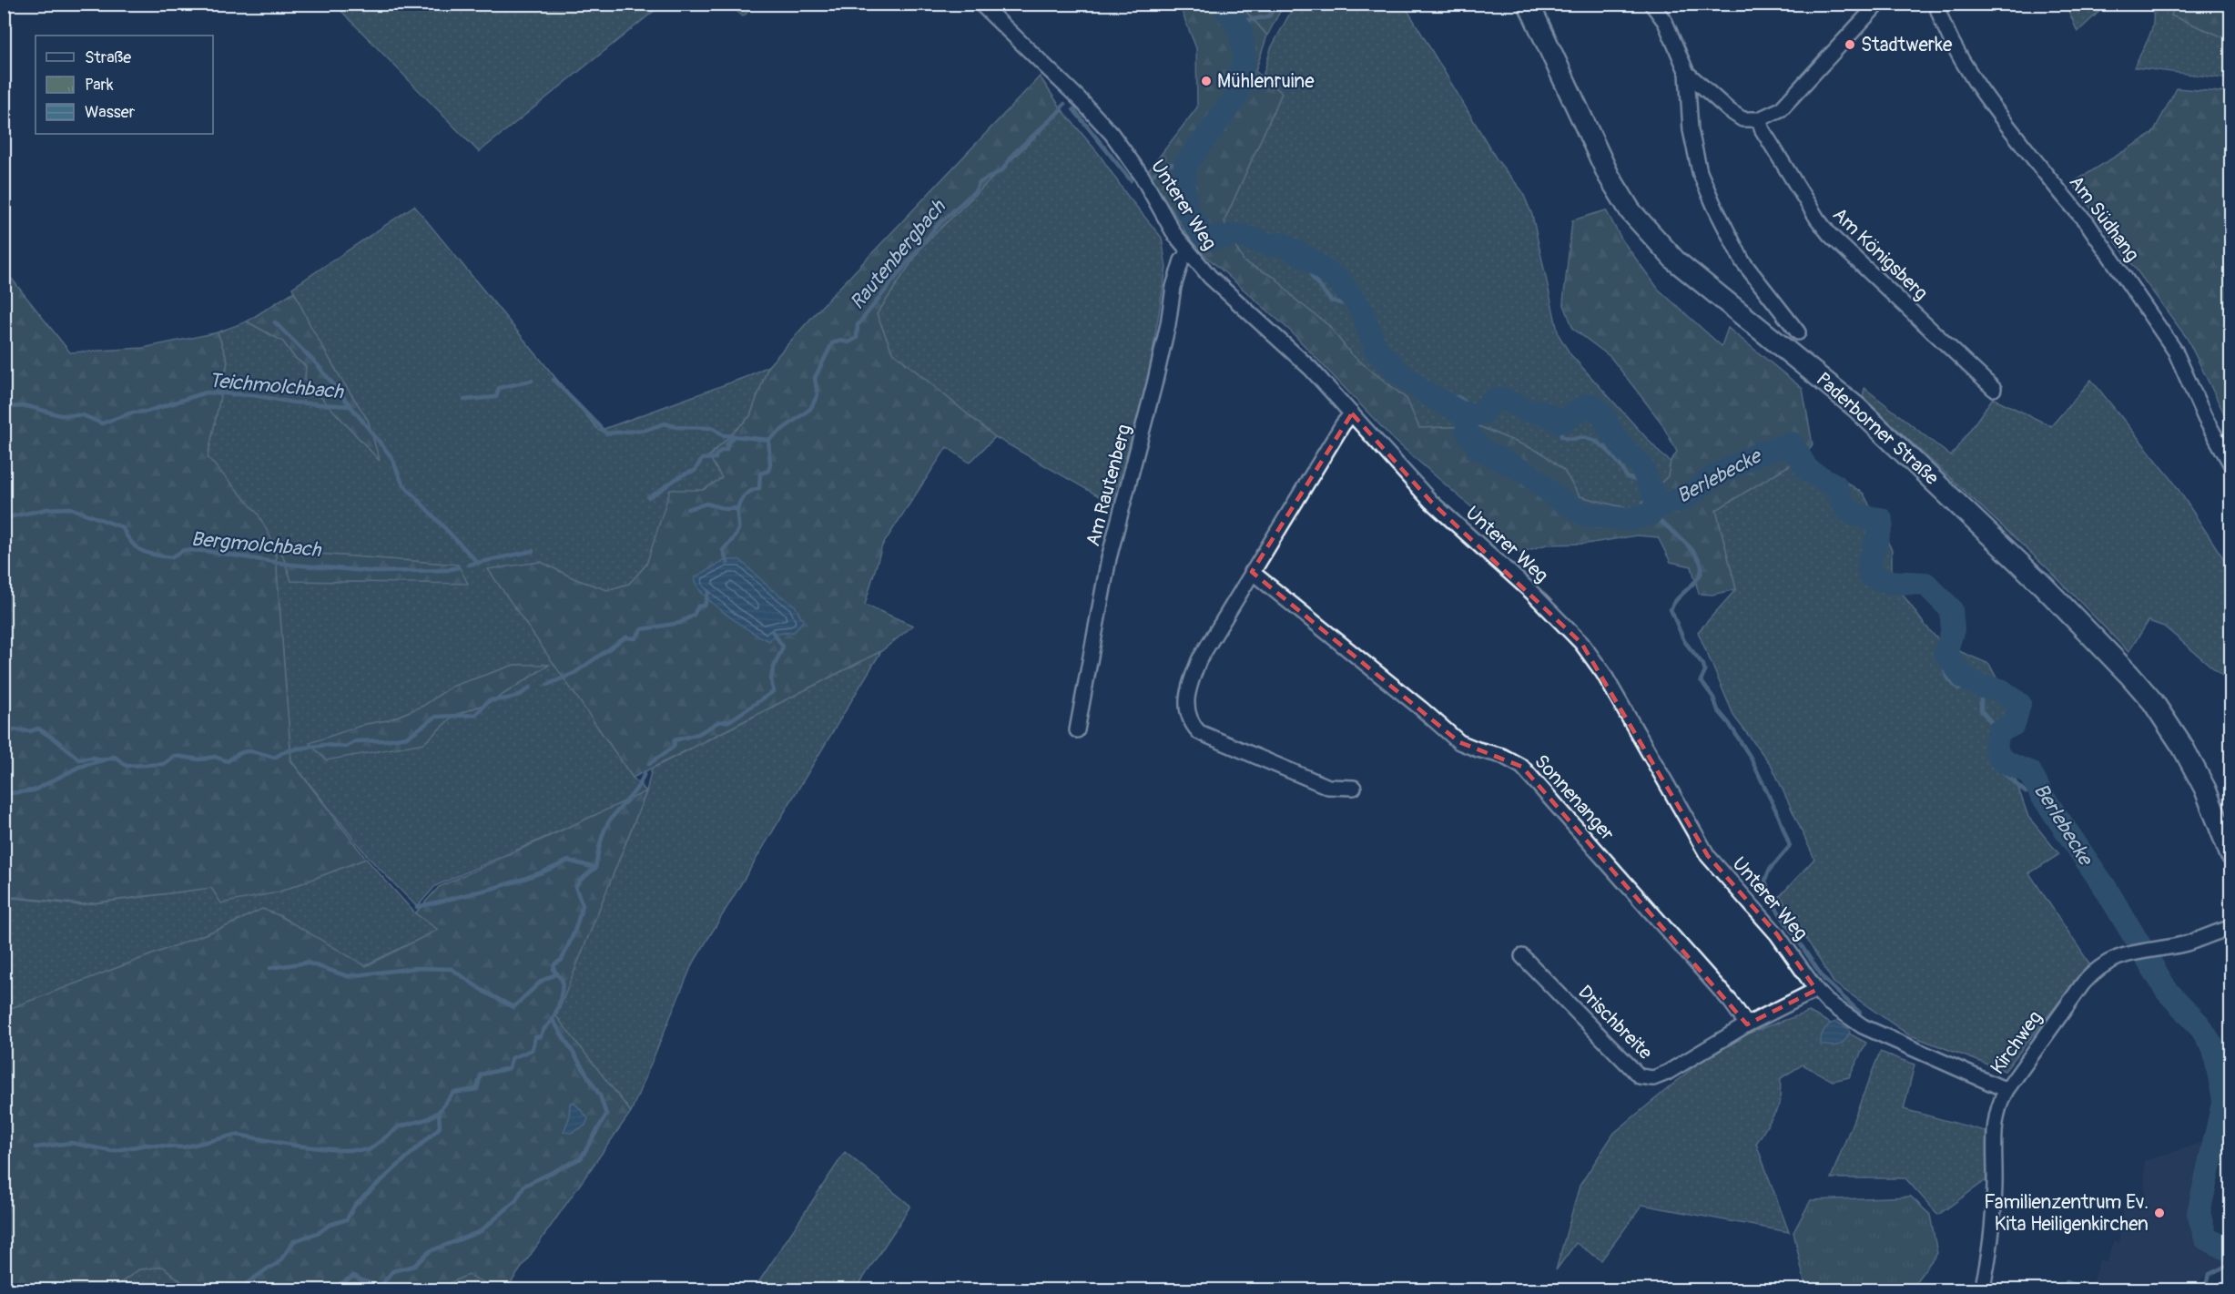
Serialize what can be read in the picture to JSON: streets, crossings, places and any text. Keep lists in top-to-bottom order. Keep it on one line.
{"streets":{"main road":["Paderborner Straße"],"street":["Unterer Weg","Am Südhang","Am Königsberg","Am Rautenberg","Sonnenanger","Drischbreite","Kirchweg"]},"crossings":[["Unterer Weg","Am Rautenberg"],["Unterer Weg","Kirchweg"],["Sonnenanger","Drischbreite"]],"water":["Rautenbergbach","Teichmolchbach","Berlebecke","Bergmolchbach"],"places":["Stadtwerke","Mühlenruine","Familienzentrum Ev. Kita Heiligenkirchen"],"legend":["Straße","Park","Wasser"]}
